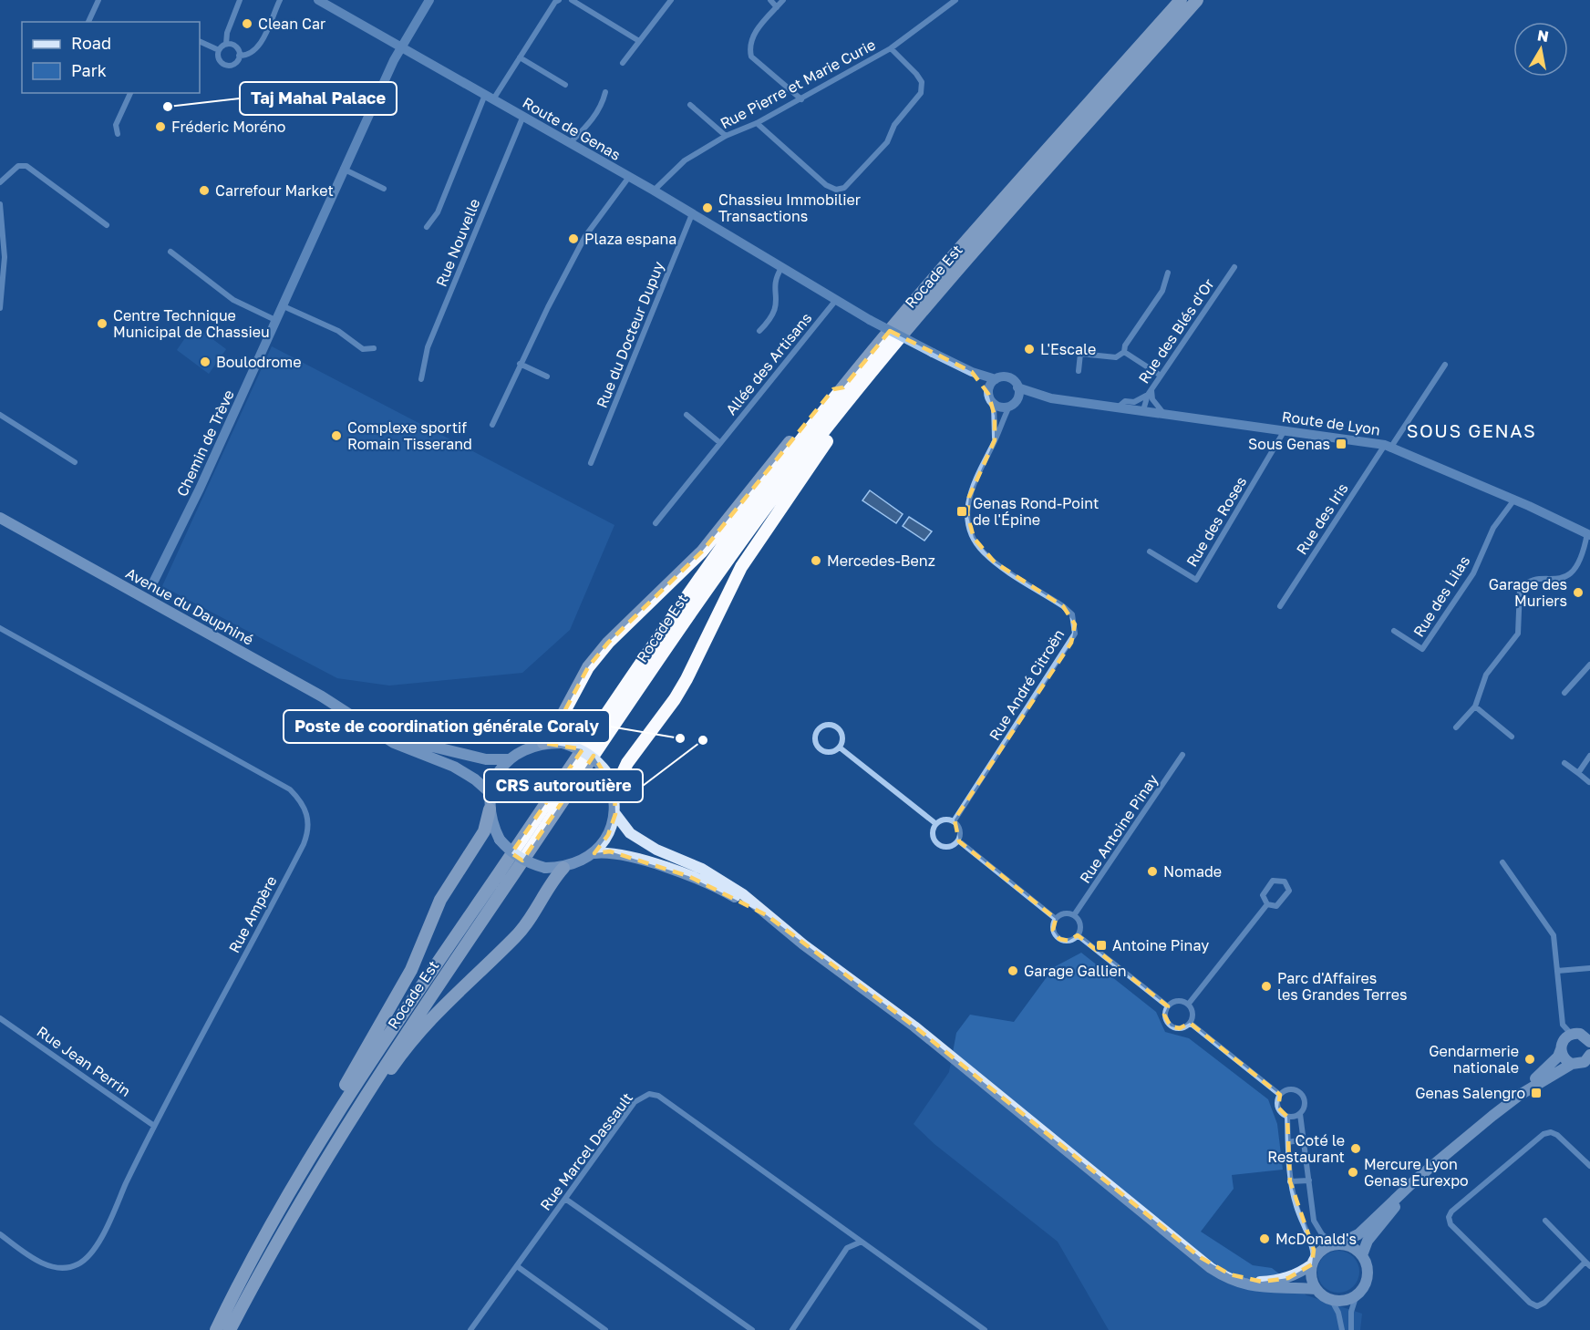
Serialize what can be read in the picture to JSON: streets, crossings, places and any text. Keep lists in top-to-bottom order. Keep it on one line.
{"streets":{"highway":["Rocade Est"],"main road":["Avenue du Dauphiné"],"street":["Rue Pierre et Marie Curie","Route de Genas","Rue Nouvelle","Rue des Blés d'Or","Rue du Docteur Dupuy","Allée des Artisans","Route de Lyon","Chemin de Trève","Rue des Iris","Rue des Roses","Rue des Lilas","Rue André Citroën","Rue Antoine Pinay","Rue Ampère","Rue Jean Perrin","Rue Marcel Dassault"]},"crossings":[["Rue Pierre et Marie Curie","Route de Genas"],["Route de Genas","Rue Nouvelle"],["Route de Genas","Rue du Docteur Dupuy"],["Route de Genas","Allée des Artisans"],["Route de Genas","Chemin de Trève"],["Rue des Blés d'Or","Route de Lyon"],["Route de Lyon","Rue des Iris"],["Route de Lyon","Rue des Roses"],["Route de Lyon","Rue des Lilas"],["Route de Lyon","Rue André Citroën"],["Rue Ampère","Rue Jean Perrin"]],"districts":["SOUS GENAS"],"places":{"other":["Clean Car","Taj Mahal Palace","Fréderic Moréno","Carrefour Market","Chassieu Immobilier Transactions","Plaza espana","Centre Technique Municipal de Chassieu","L'Escale","Boulodrome","Complexe sportif Romain Tisserand","Mercedes-Benz","Garage des Muriers","Poste de coordination générale Coraly","CRS autoroutière","Nomade","Garage Gallien","Parc d'Affaires les Grandes Terres","Gendarmerie nationale","Coté le Restaurant","Mercure Lyon Genas Eurexpo","McDonald's"],"transit":["Sous Genas","Genas Rond-Point de l'Épine","Antoine Pinay","Genas Salengro"]},"legend":["Road","Park"],"north":"top"}
